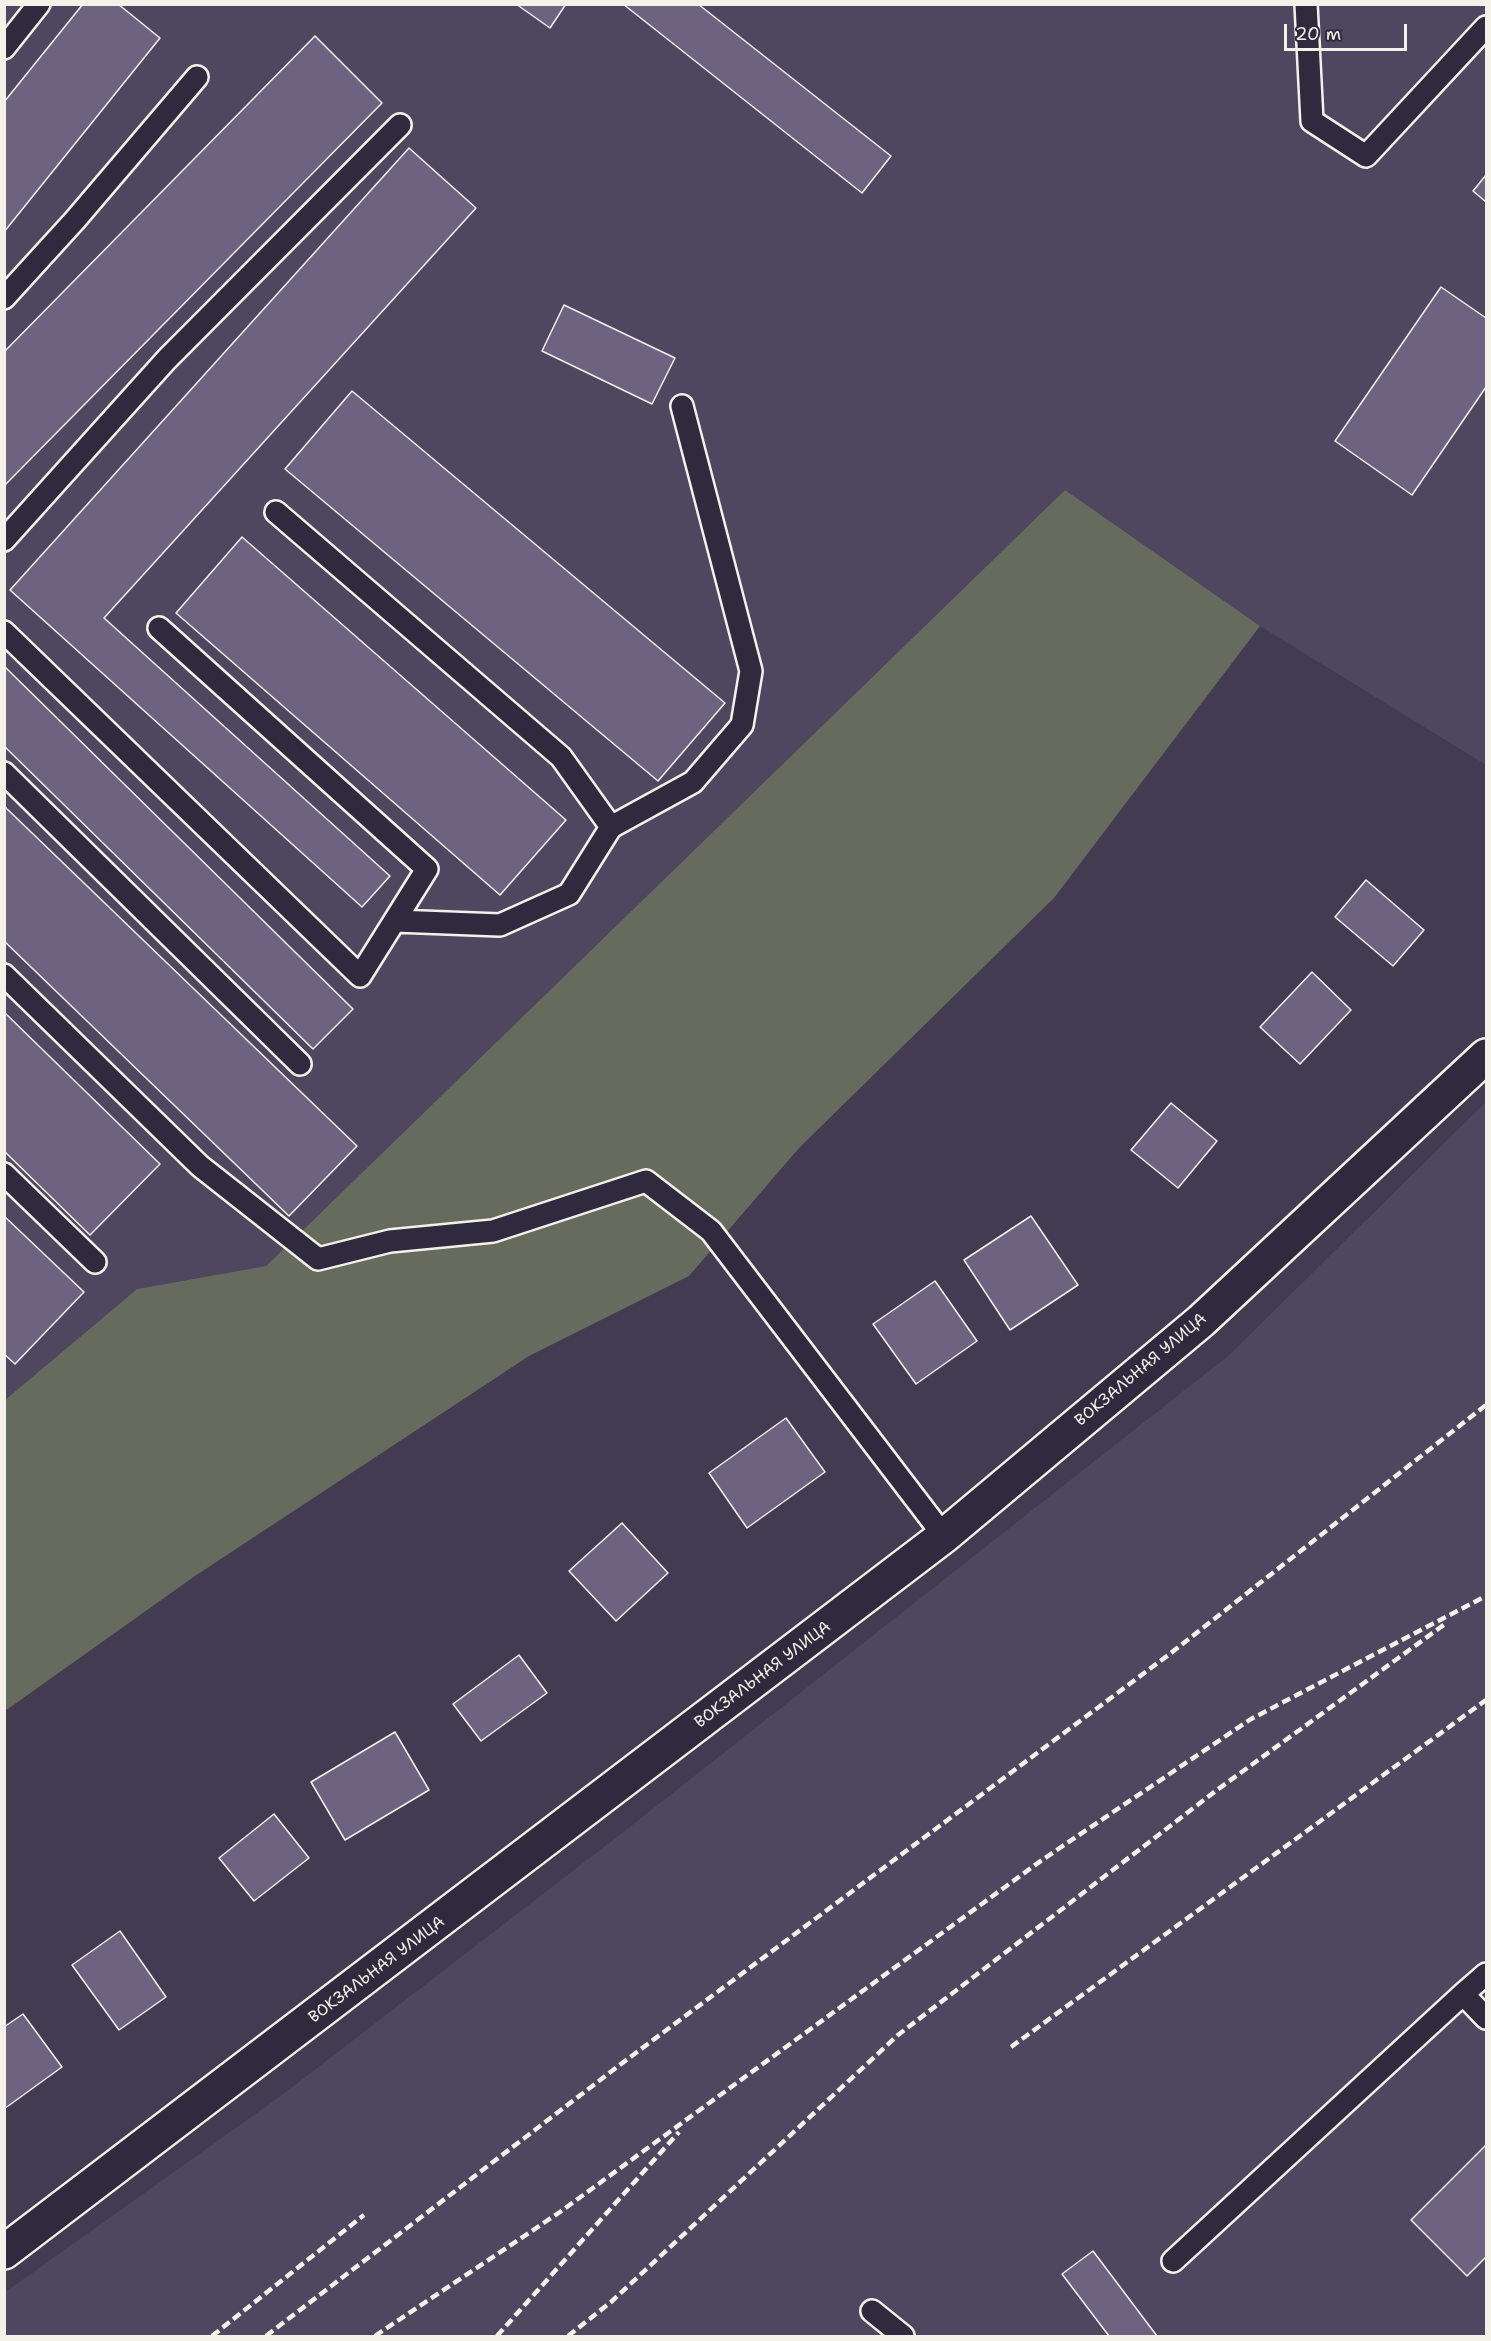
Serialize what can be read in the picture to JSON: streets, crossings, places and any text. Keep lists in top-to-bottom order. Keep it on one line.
{"streets":{"street":["ВОКЗАЛЬНАЯ УЛИЦА"]},"scale_bar":"20 m"}
